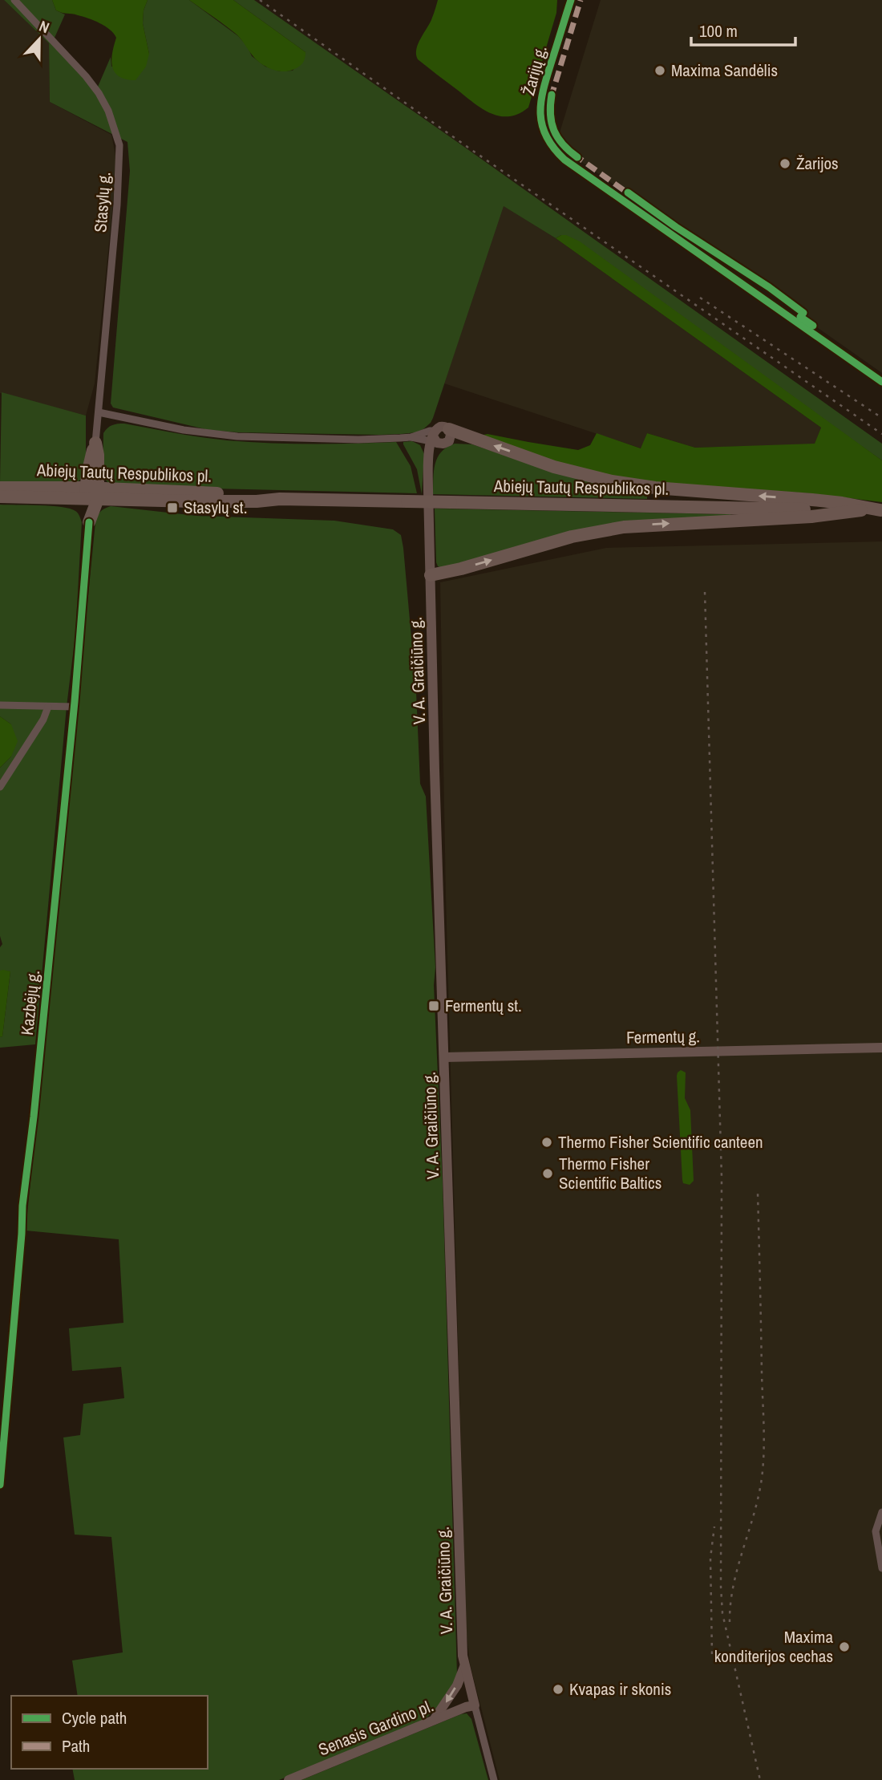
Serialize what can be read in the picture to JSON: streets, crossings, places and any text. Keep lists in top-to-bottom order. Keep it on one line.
{"streets":{"highway":["Abiejų Tautų Respublikos pl."],"main road":["V. A. Graičiūno g.","Fermentų g.","Senasis Gardino pl."],"street":["Žarijų g.","Stasylų g.","Kazbėjų g."]},"crossings":[["V. A. Graičiūno g.","Fermentų g."],["V. A. Graičiūno g.","Senasis Gardino pl."]],"places":{"other":["Maxima Sandėlis","Žarijos","Thermo Fisher Scientific canteen","Thermo Fisher Scientific Baltics","Maxima konditerijos cechas","Kvapas ir skonis"],"transit":["Stasylų st.","Fermentų st."]},"legend":["Cycle path","Path"],"scale_bar":"100 m","north":"top"}
